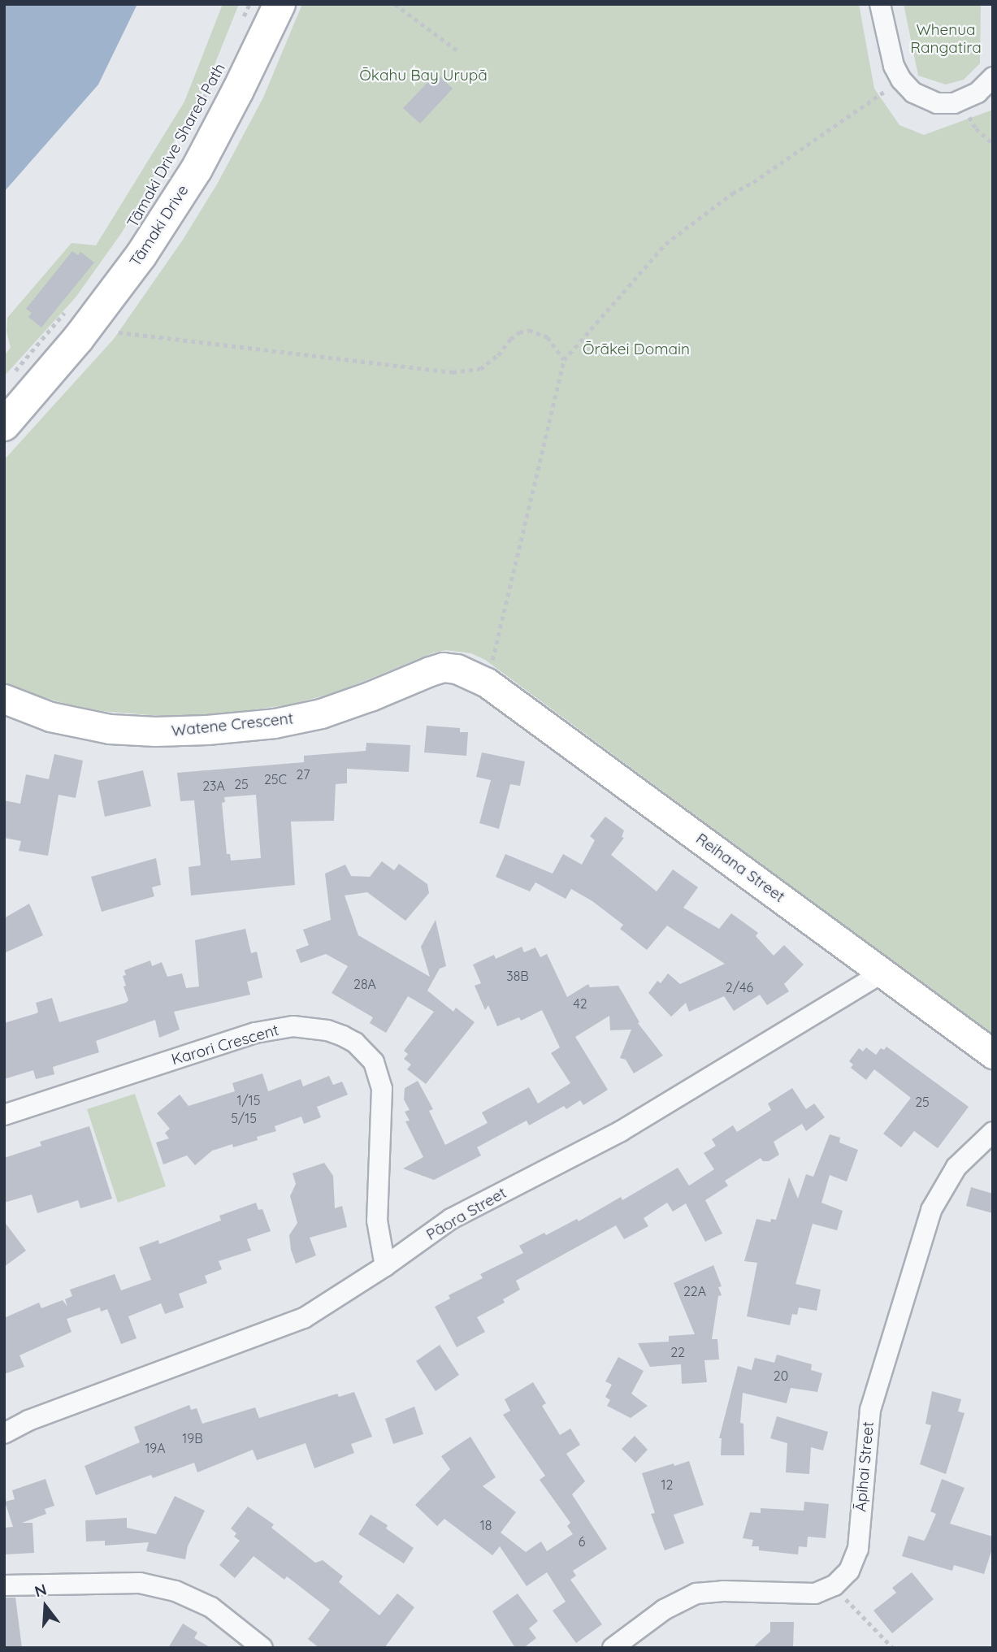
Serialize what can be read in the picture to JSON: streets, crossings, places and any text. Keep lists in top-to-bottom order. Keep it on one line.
{"streets":{"main road":["Tāmaki Drive"],"street":["Watene Crescent","Reihana Street","Karori Crescent","Pāora Street","Āpihai Street"],"path":["Tāmaki Drive Shared Path"]},"crossings":[["Watene Crescent","Reihana Street"],["Reihana Street","Pāora Street"],["Karori Crescent","Pāora Street"]],"parks":["Whenua Rangatira","Ōkahu Bay Urupā","Ōrākei Domain"],"house_numbers":["27","25C","25","23A","38B","28A","2/46","42","1/15","25","5/15","22A","22","20","19B","19A","12","18","6"],"north":"top"}
